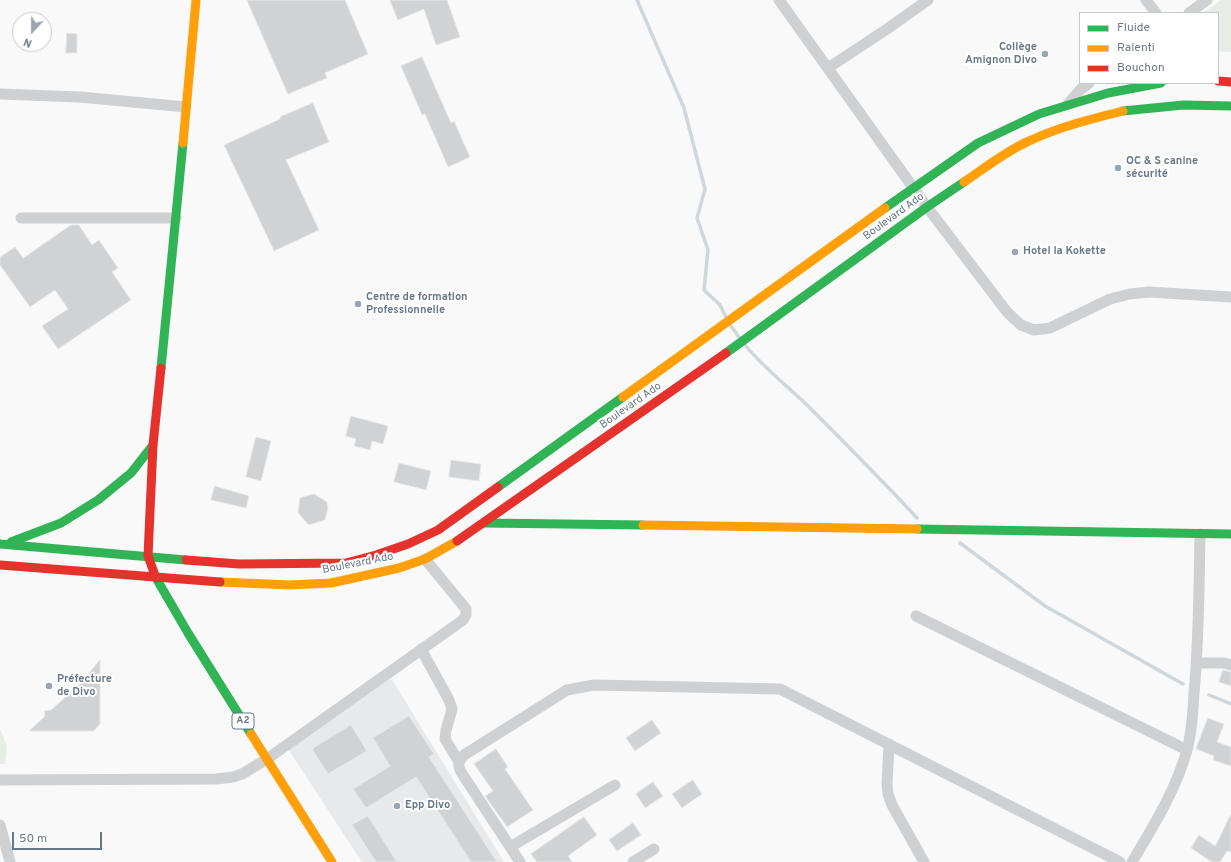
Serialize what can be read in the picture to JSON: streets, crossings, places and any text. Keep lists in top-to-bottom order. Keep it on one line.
{"streets":{"main road":["Boulevard Ado","A2"]},"crossings":[["Boulevard Ado","A2"]],"places":["Collège Amignon Divo","OC & S canine sécurité","Hotel la Kokette","Centre de formation Professionnelle","Préfecture de Divo","Epp Divo"],"legend":["Fluide","Ralenti","Bouchon"],"scale_bar":"50 m","north":"bottom"}
